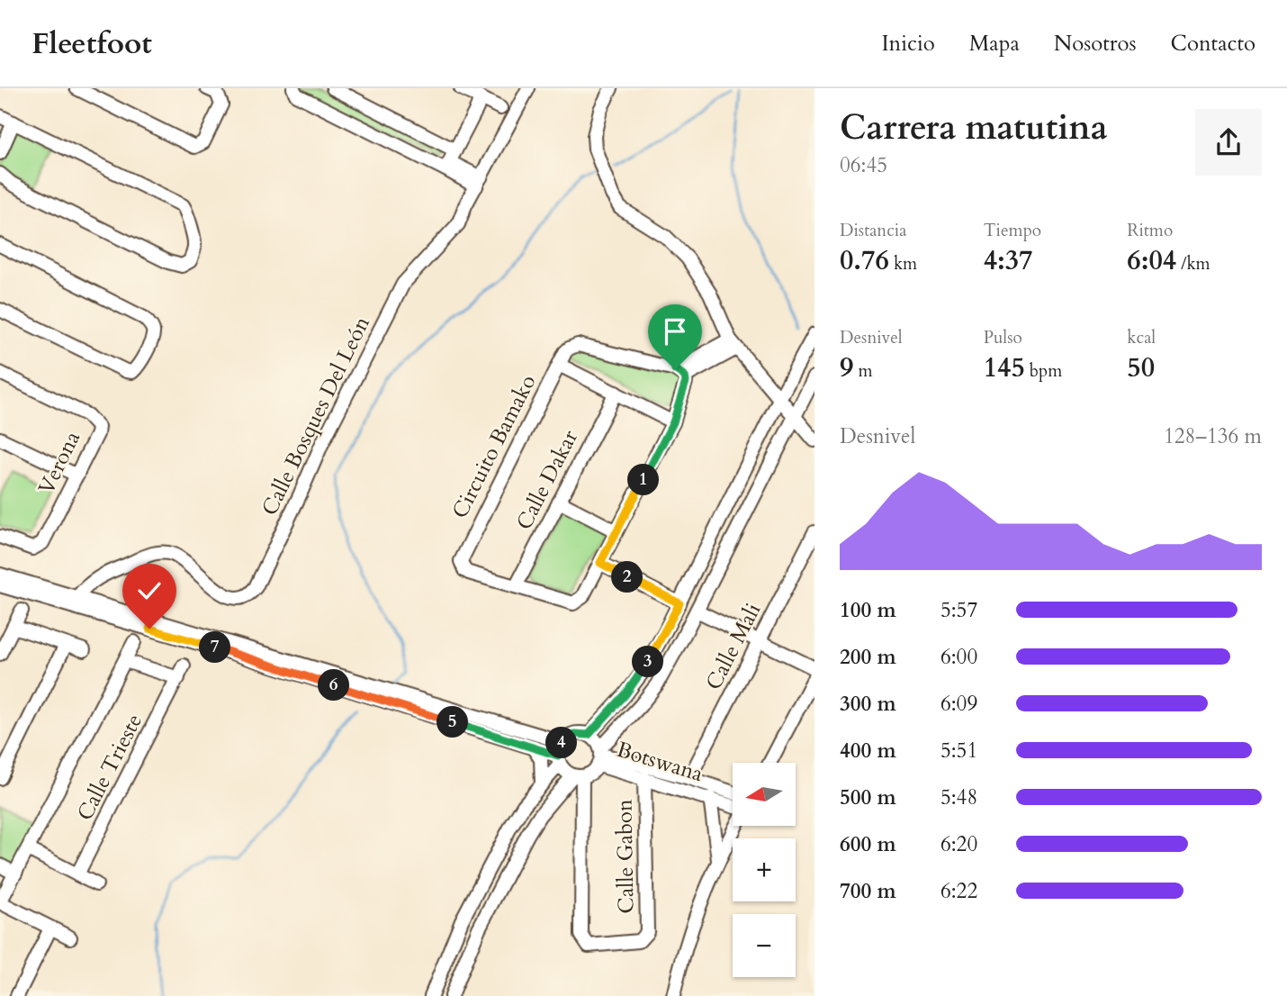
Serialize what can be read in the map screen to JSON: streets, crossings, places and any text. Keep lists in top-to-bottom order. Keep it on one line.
{"streets":{"street":["Calle Bosques Del León","Circuito Bamako","Verona","Calle Dakar","Calle Mali","Botswana","Calle Trieste","Calle Gabon"]},"crossings":[["Circuito Bamako","Calle Dakar"],["Calle Mali","Botswana"],["Botswana","Calle Gabon"]],"north":"left","page":{"header":"Fleetfoot","nav":["Inicio","Mapa","Nosotros","Contacto"],"heading":["Carrera matutina","06:45"],"stats":[["Distancia","0.76 km"],["Tiempo","4:37"],["Ritmo","6:04 /km"],["Desnivel","9 m"],["Pulso","145 bpm"],["kcal","50"]],"chart":["Desnivel","128–136 m"],"pins":["1","2","7","3","6","5","4"],"list":[{"name":"100 m","note":"5:57"},{"name":"200 m","note":"6:00"},{"name":"300 m","note":"6:09"},{"name":"400 m","note":"5:51"},{"name":"500 m","note":"5:48"},{"name":"600 m","note":"6:20"},{"name":"700 m","note":"6:22"}],"map_buttons":["+","−"]}}
